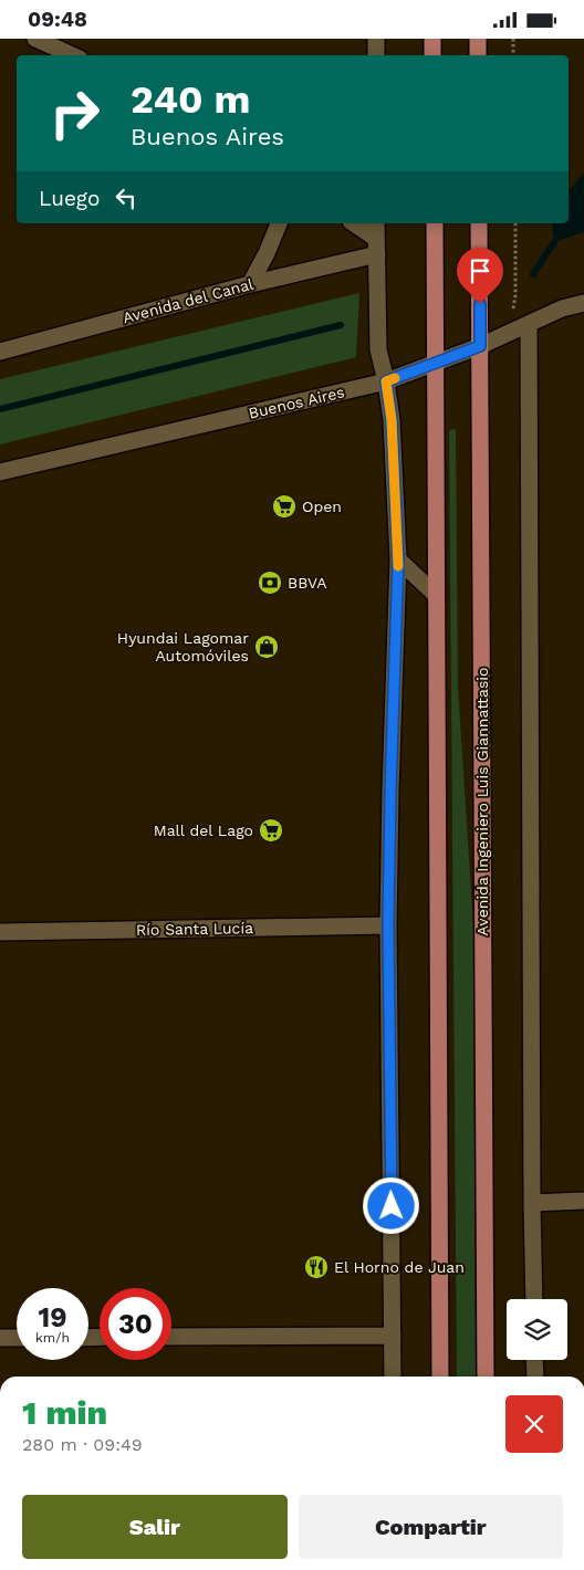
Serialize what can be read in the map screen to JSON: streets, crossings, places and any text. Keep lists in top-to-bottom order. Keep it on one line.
{"streets":{"main road":["Avenida Ingeniero Luis Giannattasio"],"street":["Avenida del Canal","Buenos Aires","Río Santa Lucía"]},"crossings":[["Buenos Aires","Avenida Ingeniero Luis Giannattasio"]],"places":{"supermarket":["Open","Mall del Lago"],"bank":["BBVA"],"shop":["Hyundai Lagomar Automóviles"],"restaurant":["El Horno de Juan"]},"page":{"status":"09:48","turn":["240 m","Buenos Aires"],"then":"Luego","speed":"19 km/h","limit":"30","heading":["1 min","280 m · 09:49"],"buttons":["Salir","Compartir"]}}
